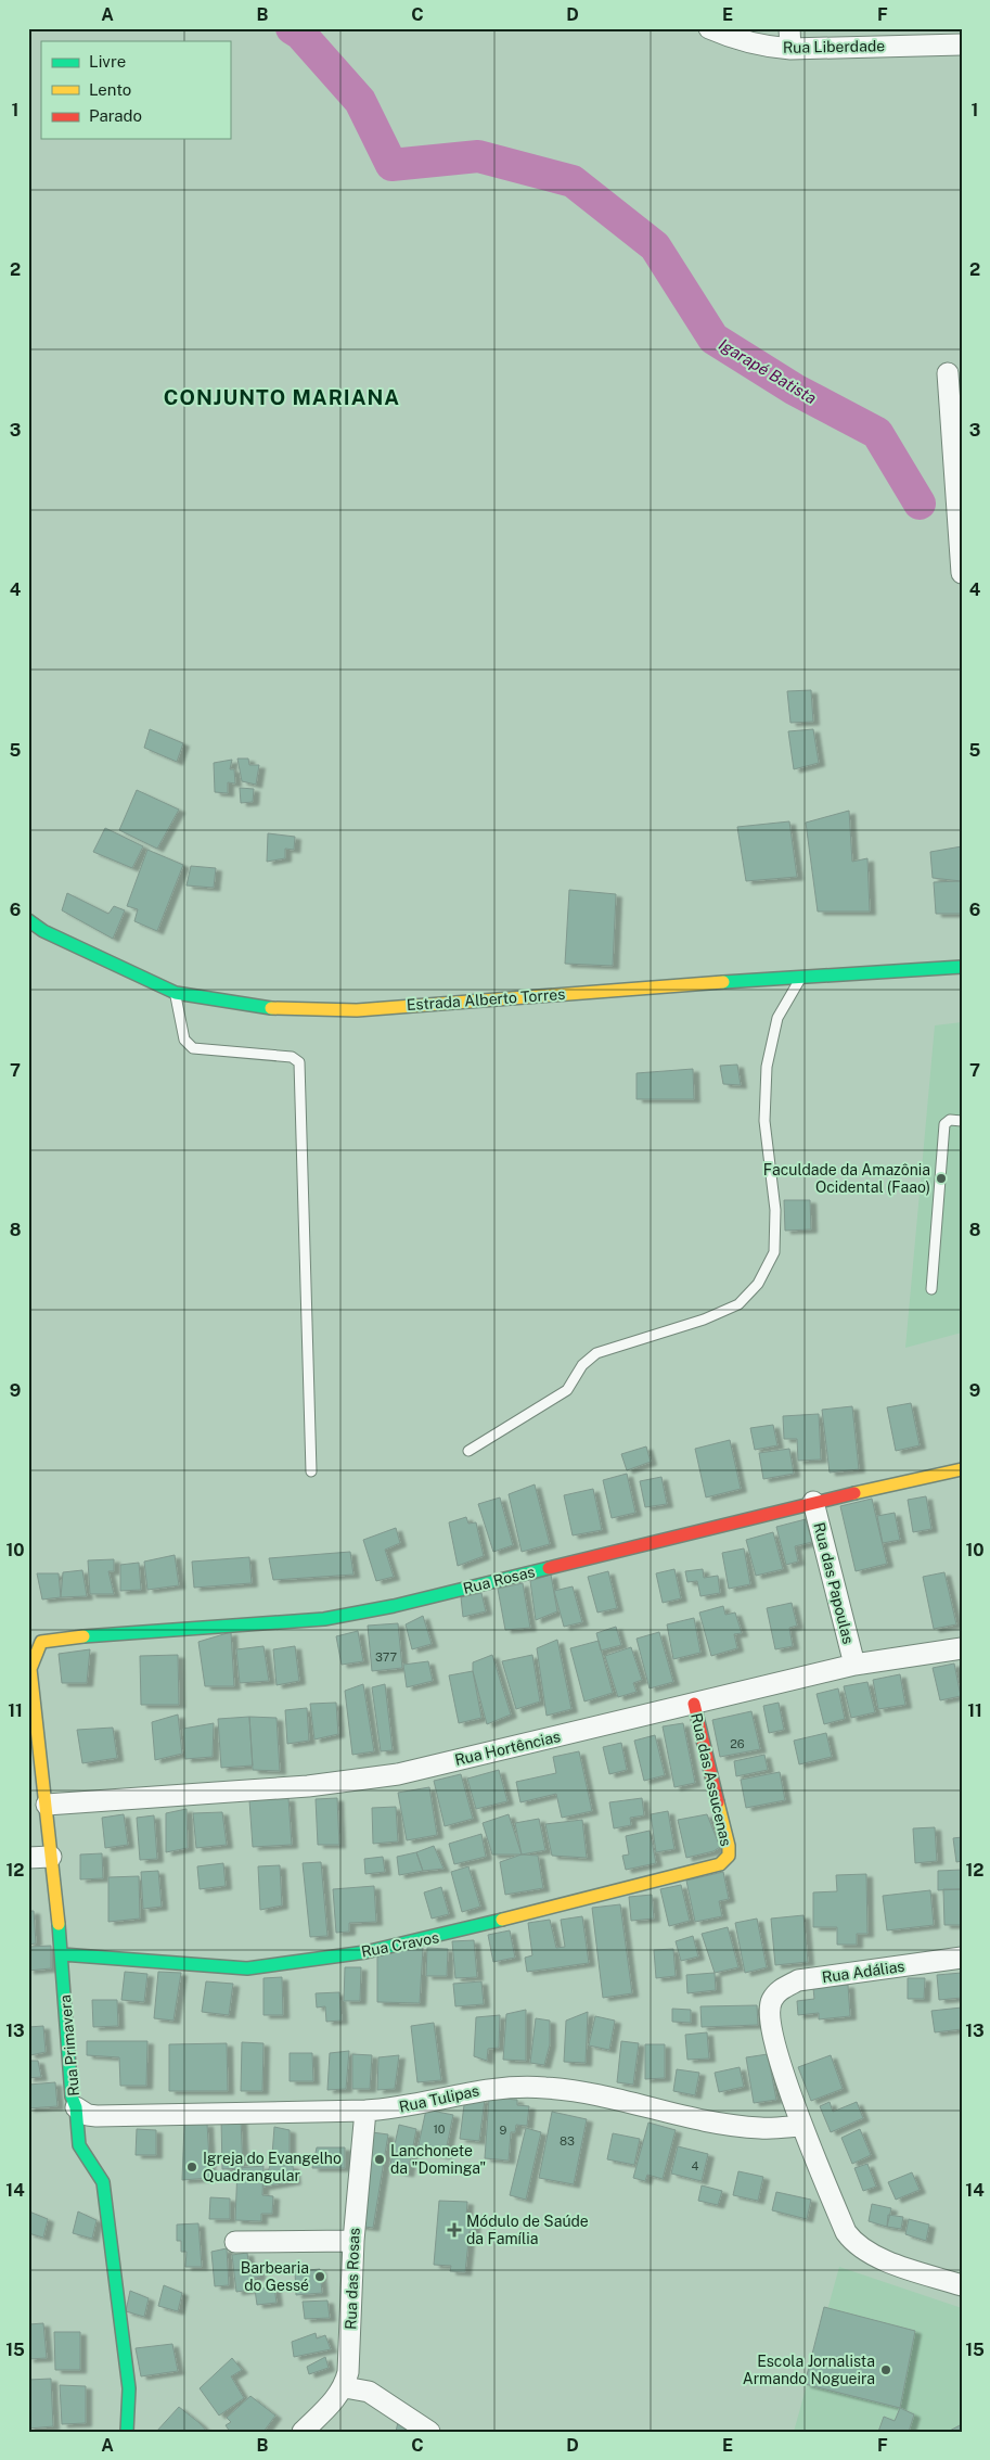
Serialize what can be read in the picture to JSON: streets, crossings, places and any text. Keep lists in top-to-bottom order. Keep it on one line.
{"streets":{"street":["Rua Liberdade","Estrada Alberto Torres","Rua Rosas","Rua das Papoulas","Rua Hortências","Rua das Assucenas","Rua Cravos","Rua Adálias","Rua Primavera","Rua Tulipas","Rua das Rosas"]},"crossings":[["Rua Rosas","Rua das Papoulas"],["Rua Rosas","Rua Primavera"],["Rua das Papoulas","Rua Hortências"],["Rua Hortências","Rua das Assucenas"],["Rua Hortências","Rua Primavera"],["Rua das Assucenas","Rua Cravos"],["Rua Cravos","Rua Primavera"],["Rua Adálias","Rua Tulipas"],["Rua Primavera","Rua Tulipas"],["Rua Tulipas","Rua das Rosas"]],"districts":["CONJUNTO MARIANA"],"water":["Igarapé Batista"],"places":{"other":["Faculdade da Amazônia Ocidental (Faao)","Lanchonete da \"Dominga\"","Igreja do Evangelho Quadrangular","Barbearia do Gessé","Escola Jornalista Armando Nogueira"],"health":["Módulo de Saúde da Família"]},"house_numbers":["377","26","10","9","83","4"],"legend":["Livre","Lento","Parado"],"grid":{"columns":["A","B","C","D","E","F"],"rows":["1","2","3","4","5","6","7","8","9","10","11","12","13","14","15"]}}
